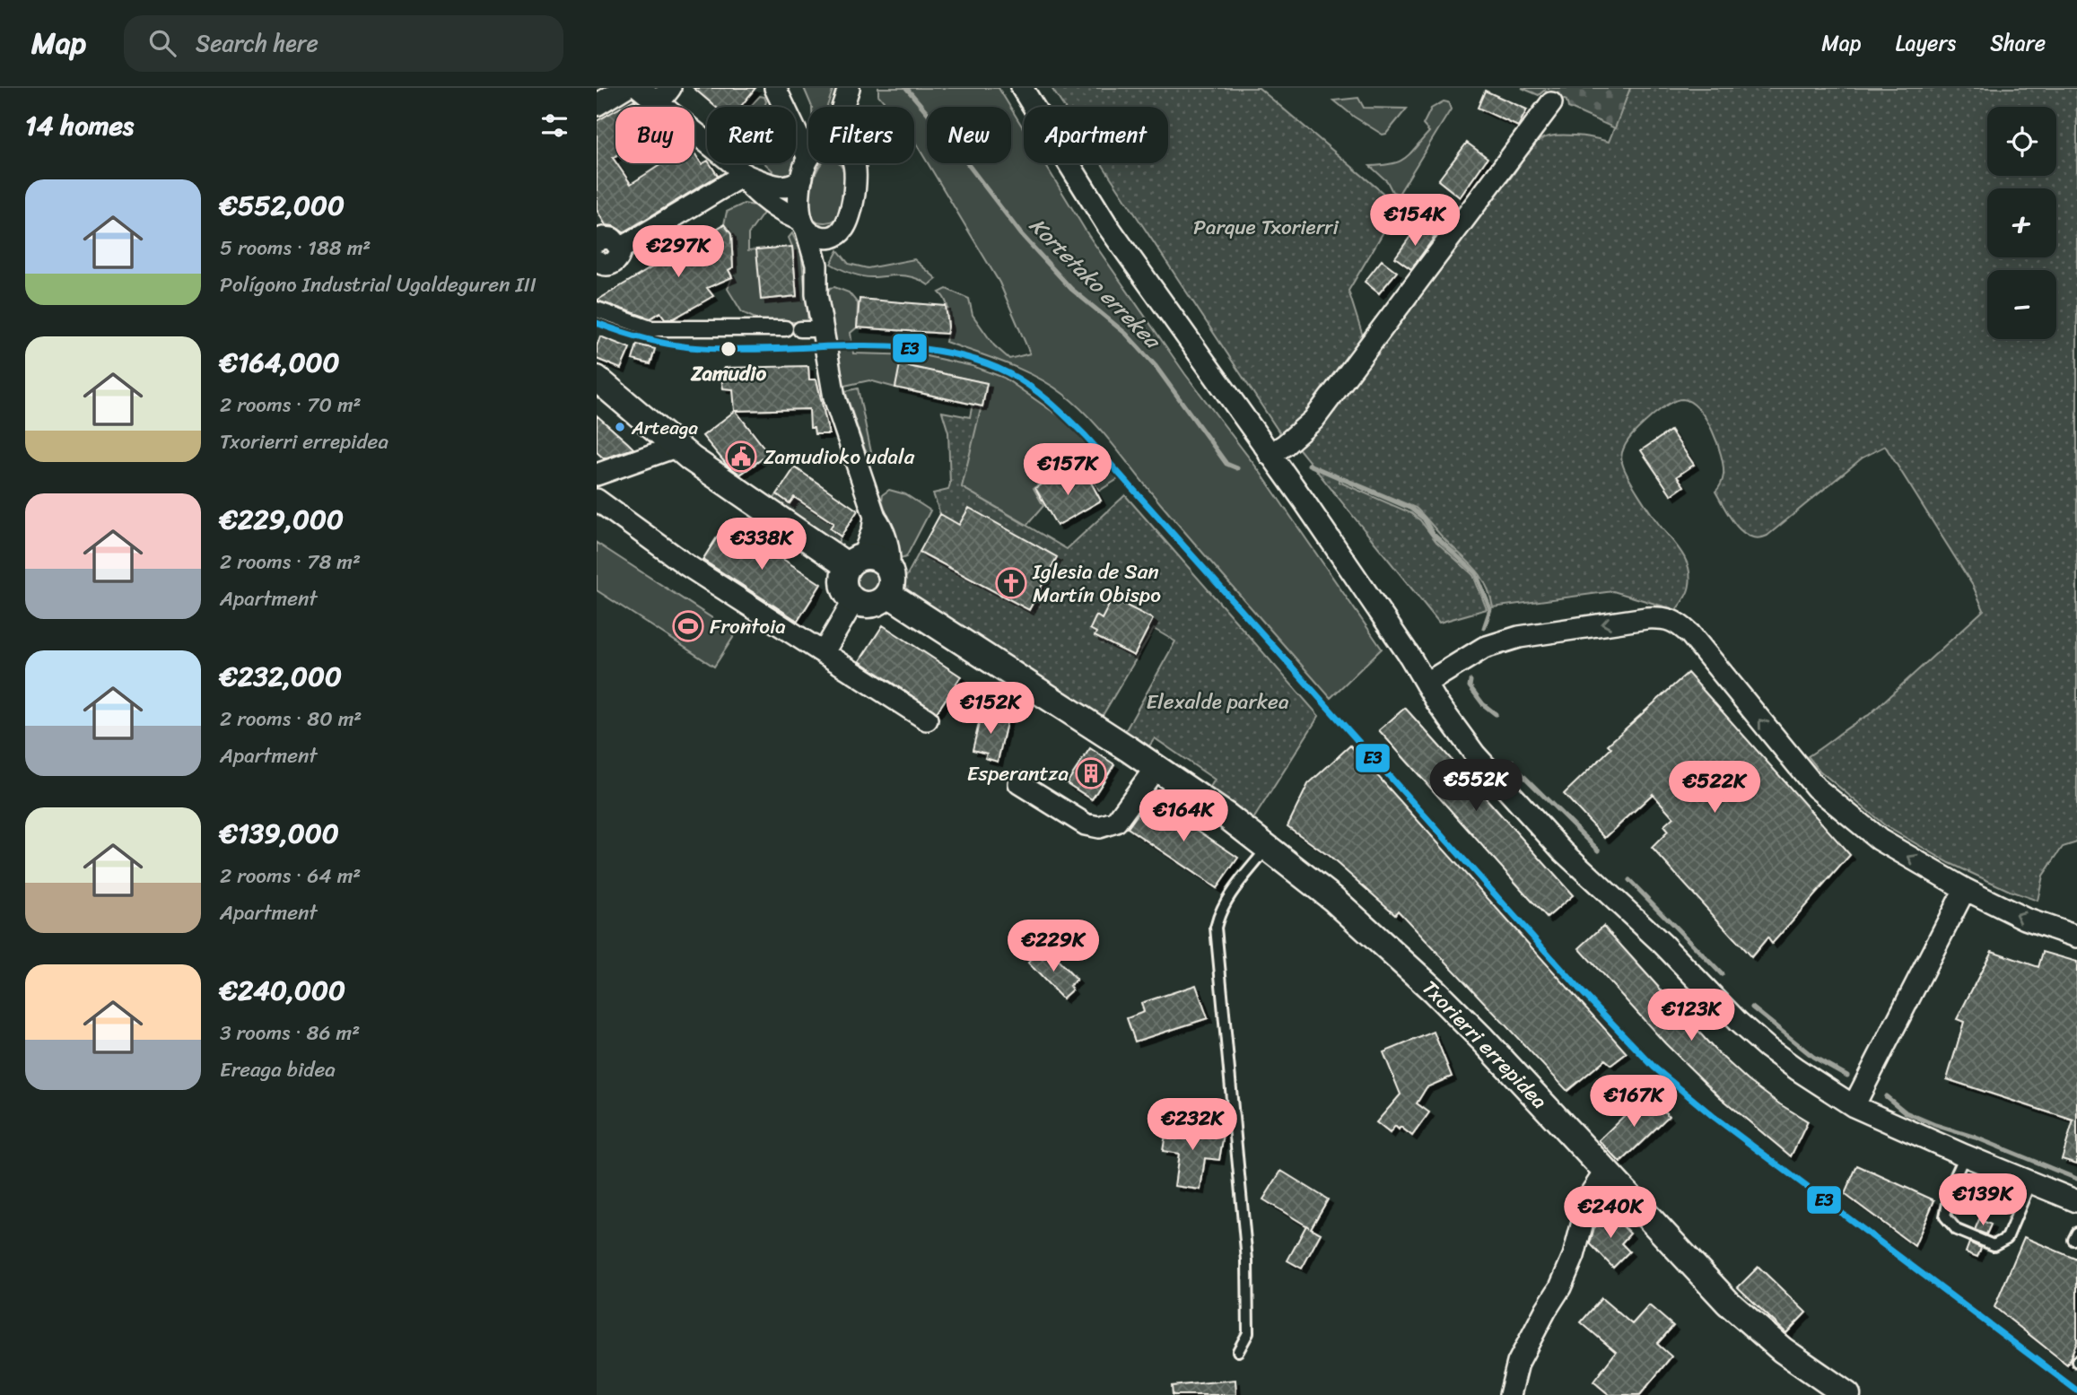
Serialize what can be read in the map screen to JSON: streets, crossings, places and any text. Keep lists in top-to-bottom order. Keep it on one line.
{"streets":{"street":["Txorierri errepidea"]},"water":["Kortetako errekea"],"parks":["Parque Txorierri","Elexalde parkea"],"places":{"other":["Zamudio","Arteaga"],"public building":["Zamudioko udala"],"church":["Iglesia de San Martín Obispo"],"sports":["Frontoia"],"building":["Esperantza"]},"lines":["transit line E3"],"page":{"header":"Map","search":"Search here","nav":["Map","Layers","Share"],"heading":"14 homes","map_buttons":["+","−"],"chip":["Buy","Rent","Filters","New","Apartment"],"list":[{"name":"€552,000","note":"5 rooms · 188 m² · Polígono Industrial Ugaldeguren III"},{"name":"€164,000","note":"2 rooms · 70 m² · Txorierri errepidea"},{"name":"€229,000","note":"2 rooms · 78 m² · Apartment"},{"name":"€232,000","note":"2 rooms · 80 m² · Apartment"},{"name":"€139,000","note":"2 rooms · 64 m² · Apartment"},{"name":"€240,000","note":"3 rooms · 86 m² · Ereaga bidea"}],"price":["€154K","€297K","€157K","€338K","€152K","€552K","€522K","€164K","€229K","€123K","€167K","€232K","€139K","€240K"]}}
